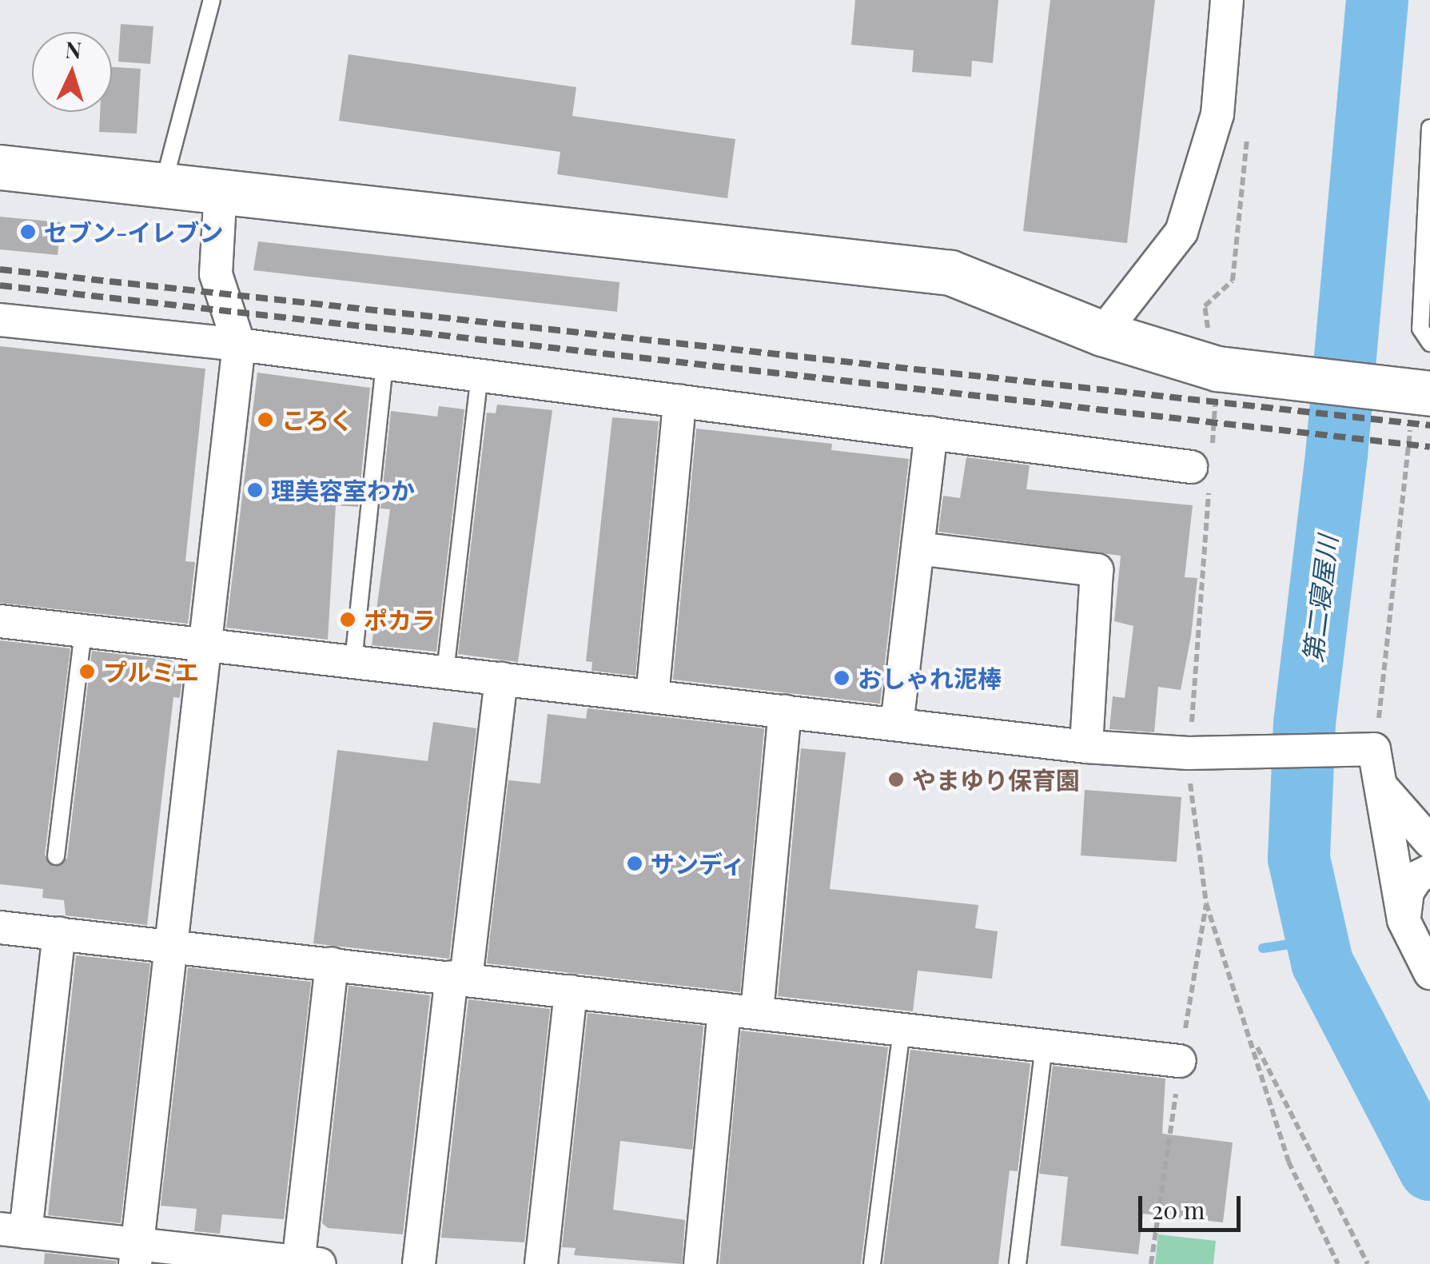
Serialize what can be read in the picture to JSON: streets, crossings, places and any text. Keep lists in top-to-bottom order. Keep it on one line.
{"water":["第二寝屋川"],"places":["セブン-イレブン","ころく","理美容室わか","ポカラ","プルミエ","おしゃれ泥棒","やまゆり保育園","サンディ"],"scale_bar":"20 m","north":"top"}
